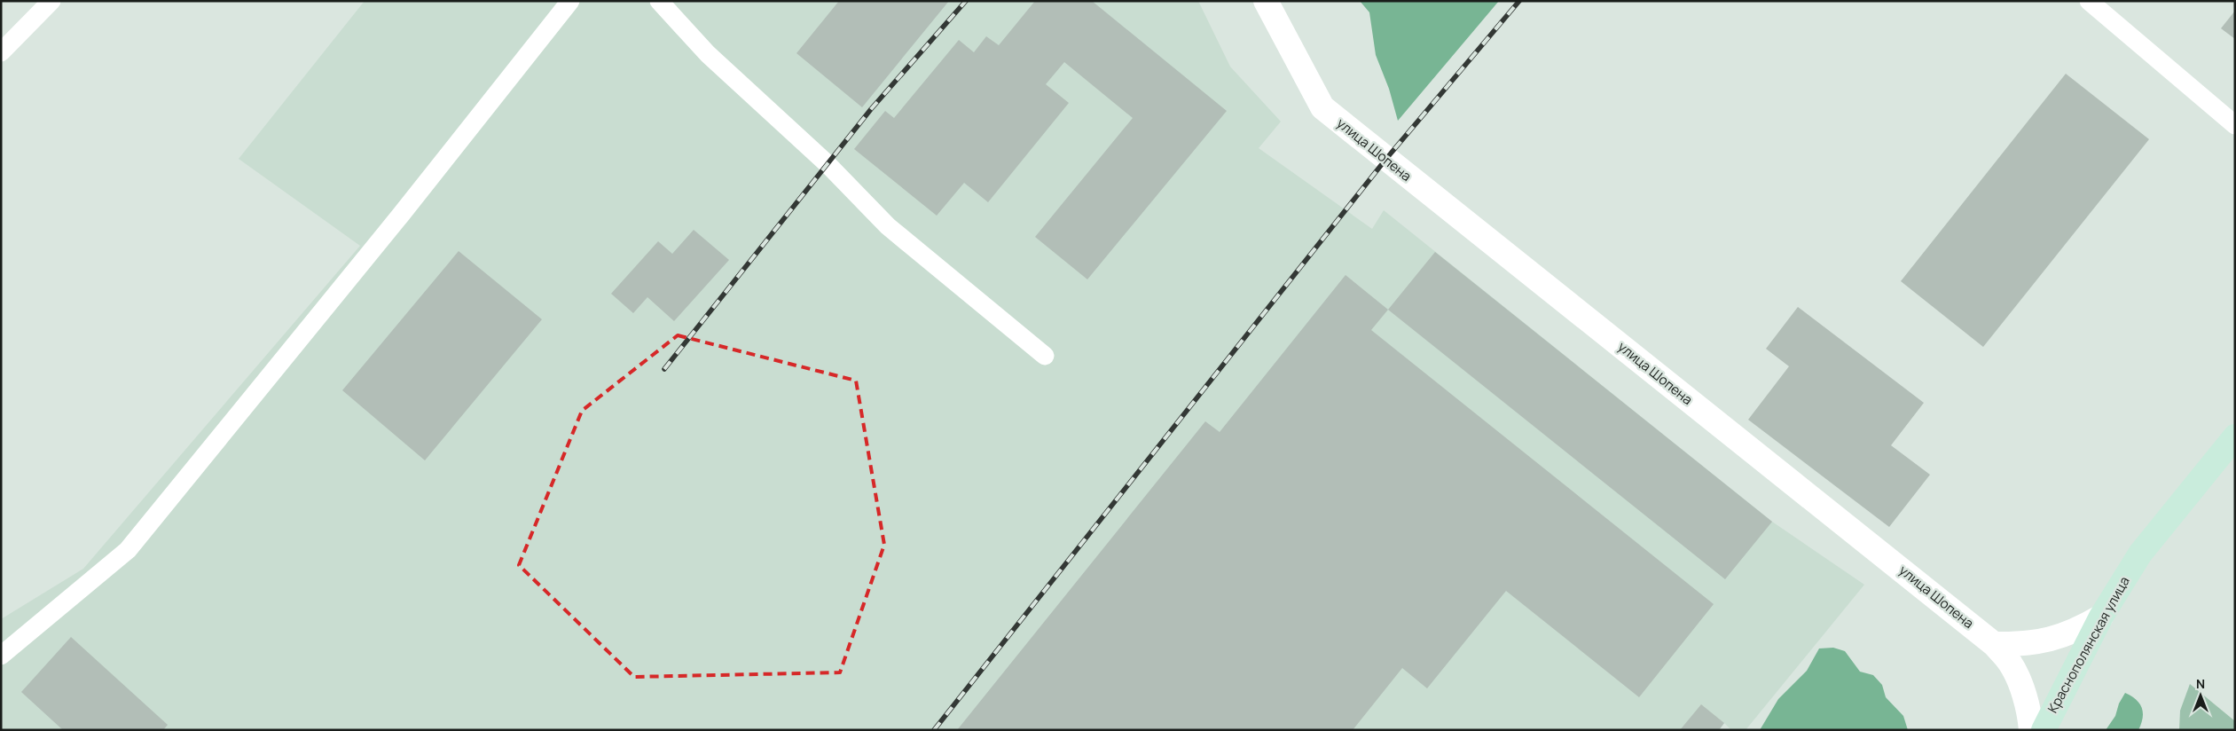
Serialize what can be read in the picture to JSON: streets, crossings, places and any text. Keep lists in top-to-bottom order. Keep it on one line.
{"streets":{"main road":["Краснополянская улица"],"street":["улица Шопена"]},"north":"top"}
